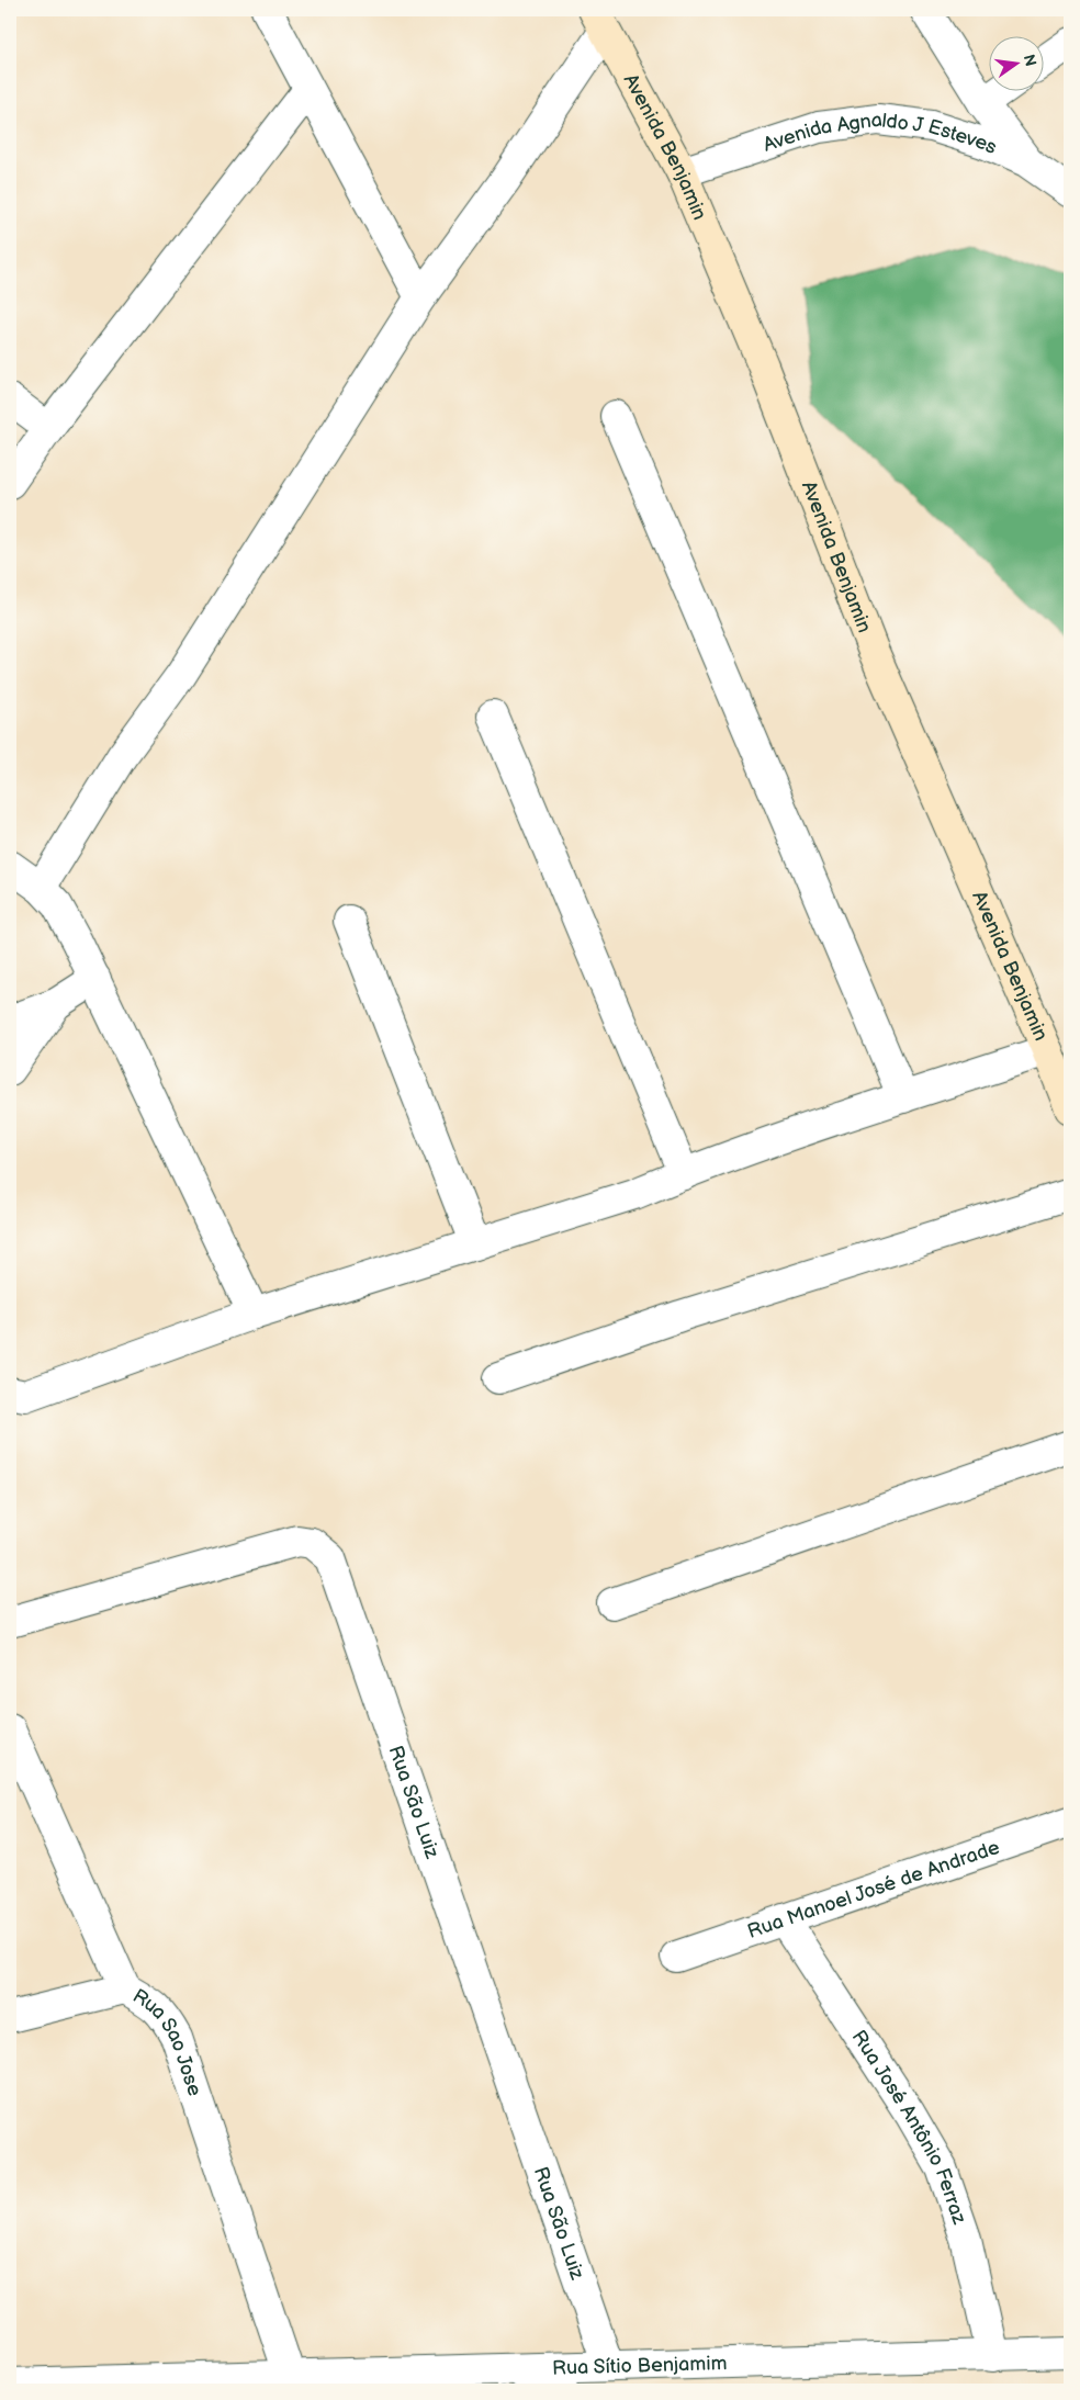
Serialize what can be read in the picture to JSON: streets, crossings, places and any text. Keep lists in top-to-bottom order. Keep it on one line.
{"streets":{"street":["Avenida Benjamin","Avenida Agnaldo J Esteves","Rua São Luiz","Rua Manoel José de Andrade","Rua Sao Jose","Rua José Antônio Ferraz","Rua Sítio Benjamim"]},"crossings":[["Avenida Benjamin","Avenida Agnaldo J Esteves"],["Rua São Luiz","Rua Sítio Benjamim"],["Rua Manoel José de Andrade","Rua José Antônio Ferraz"],["Rua Sao Jose","Rua Sítio Benjamim"],["Rua José Antônio Ferraz","Rua Sítio Benjamim"]],"north":"right"}
